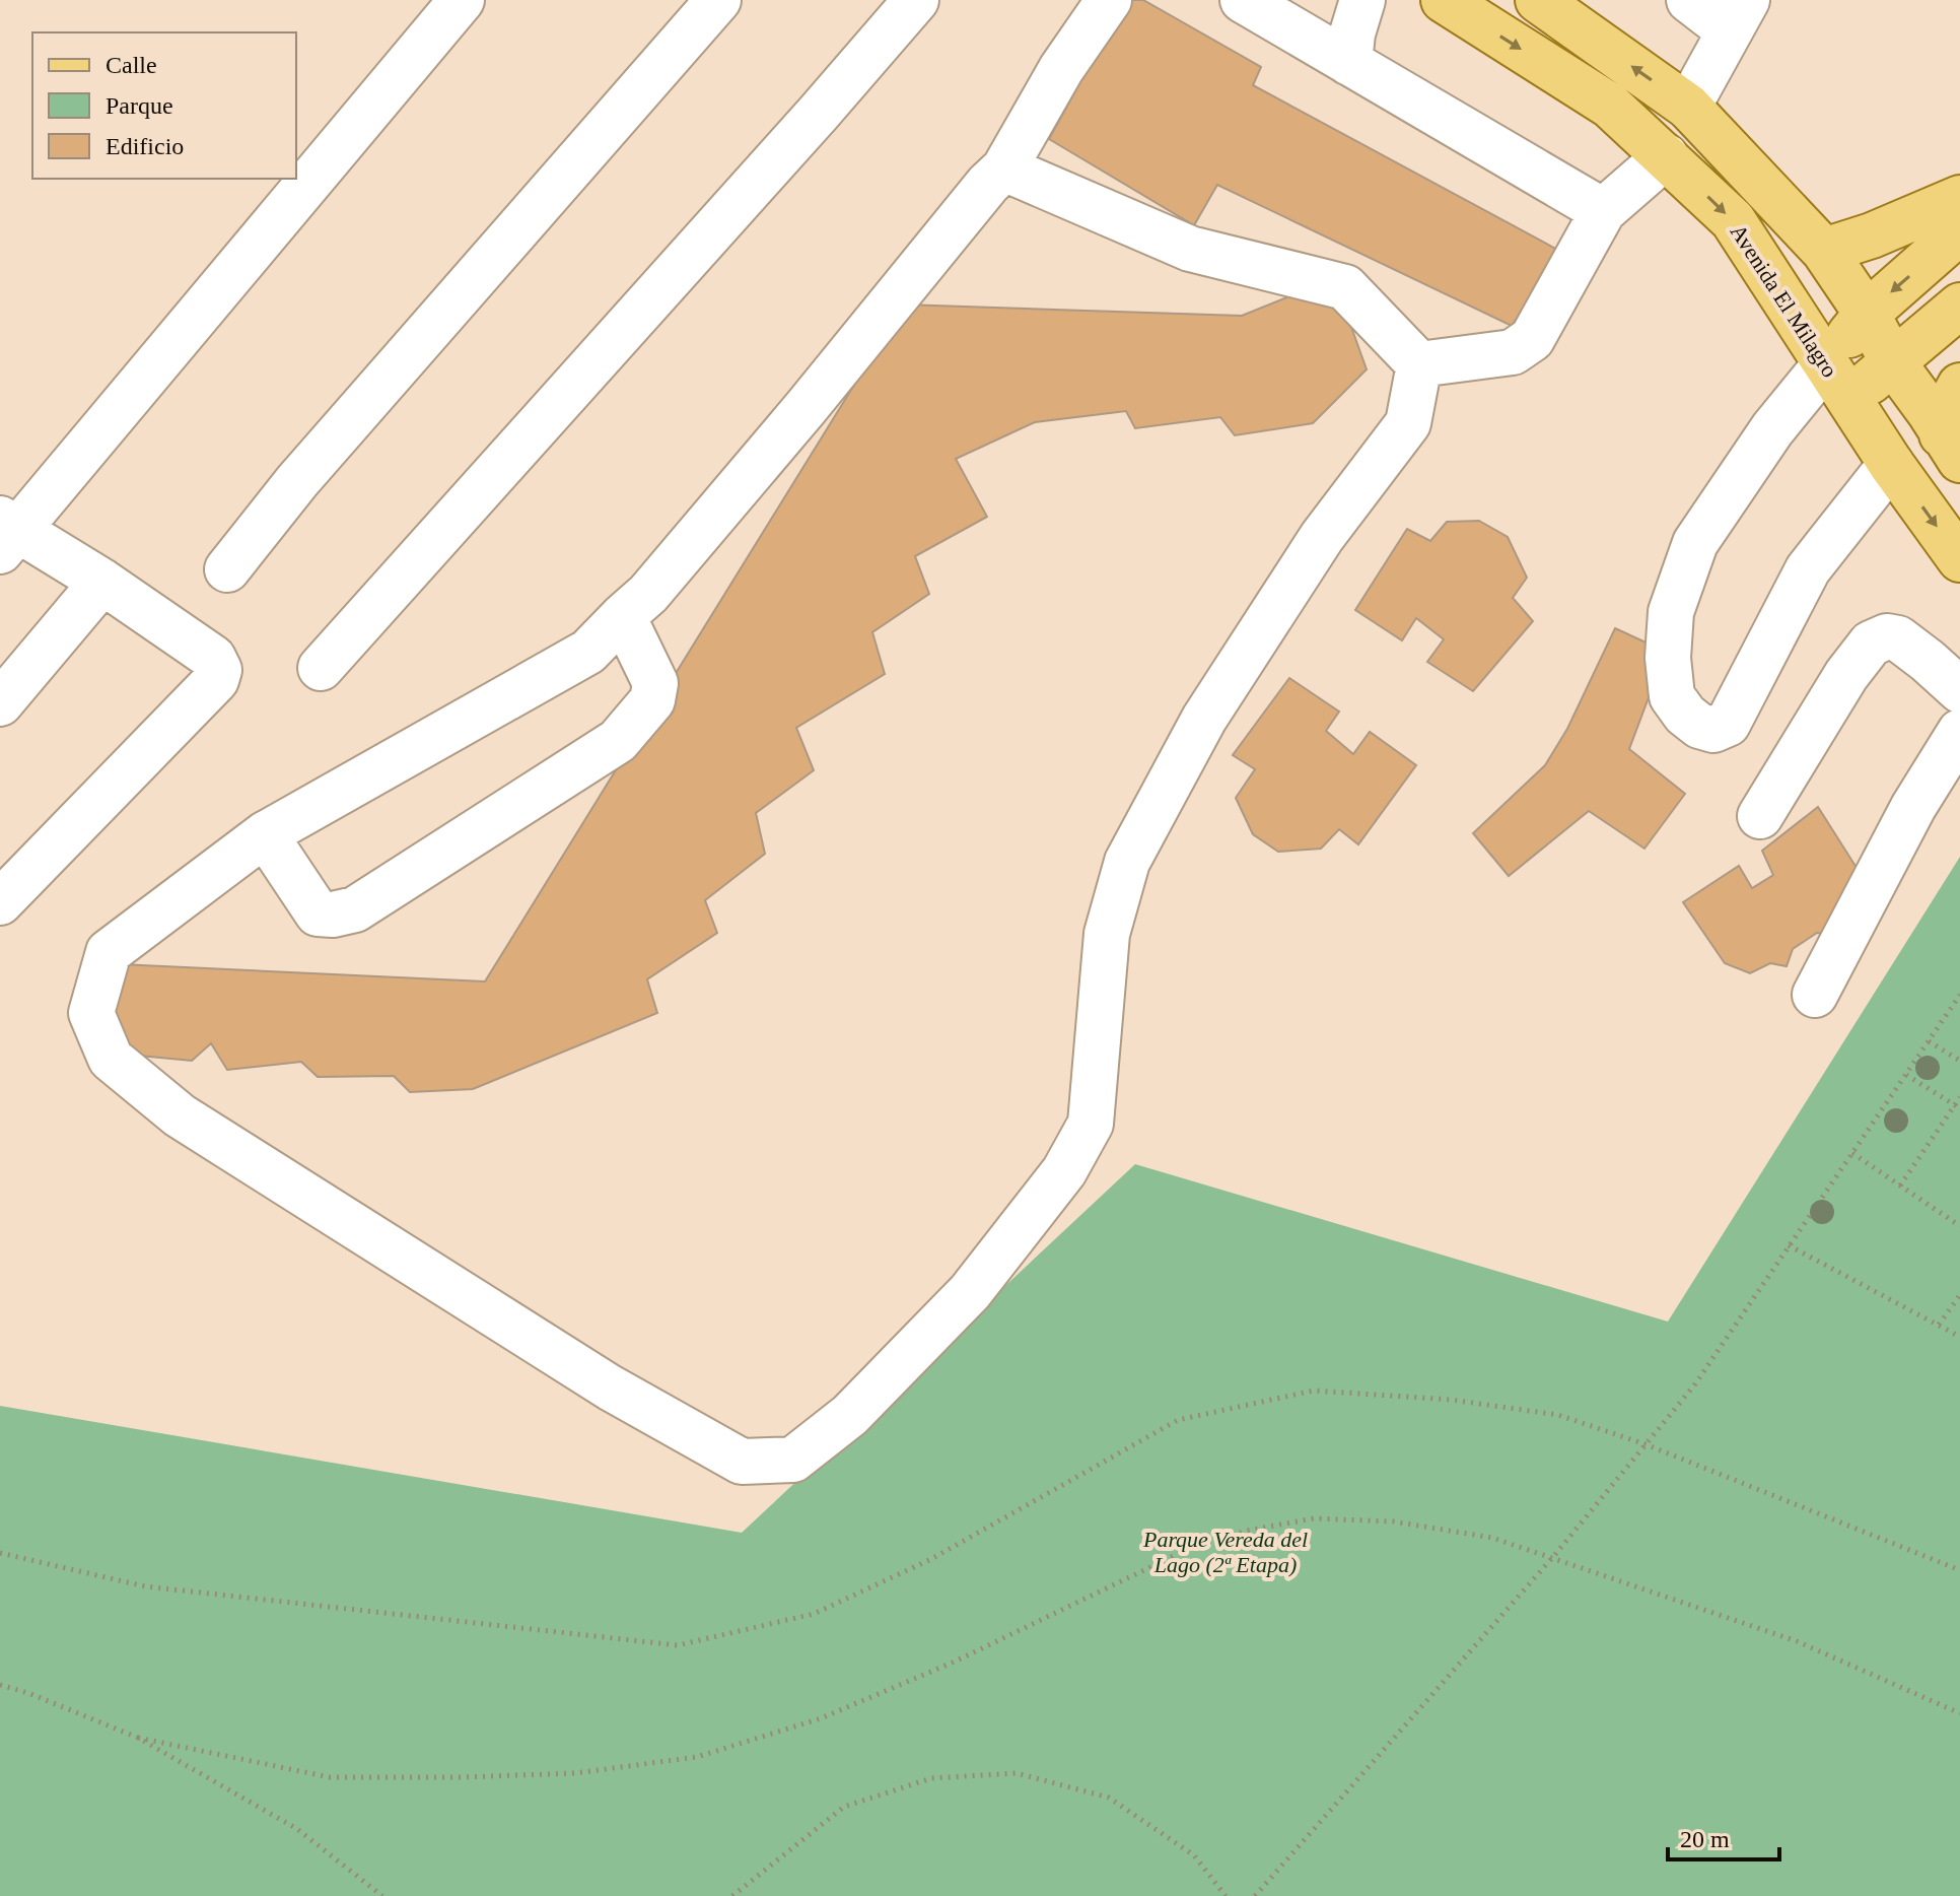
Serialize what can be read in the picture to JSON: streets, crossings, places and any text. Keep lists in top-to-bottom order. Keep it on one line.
{"streets":{"main road":["Avenida El Milagro"]},"parks":["Parque Vereda del Lago (2ª Etapa)"],"legend":["Calle","Parque","Edificio"],"scale_bar":"20 m"}
